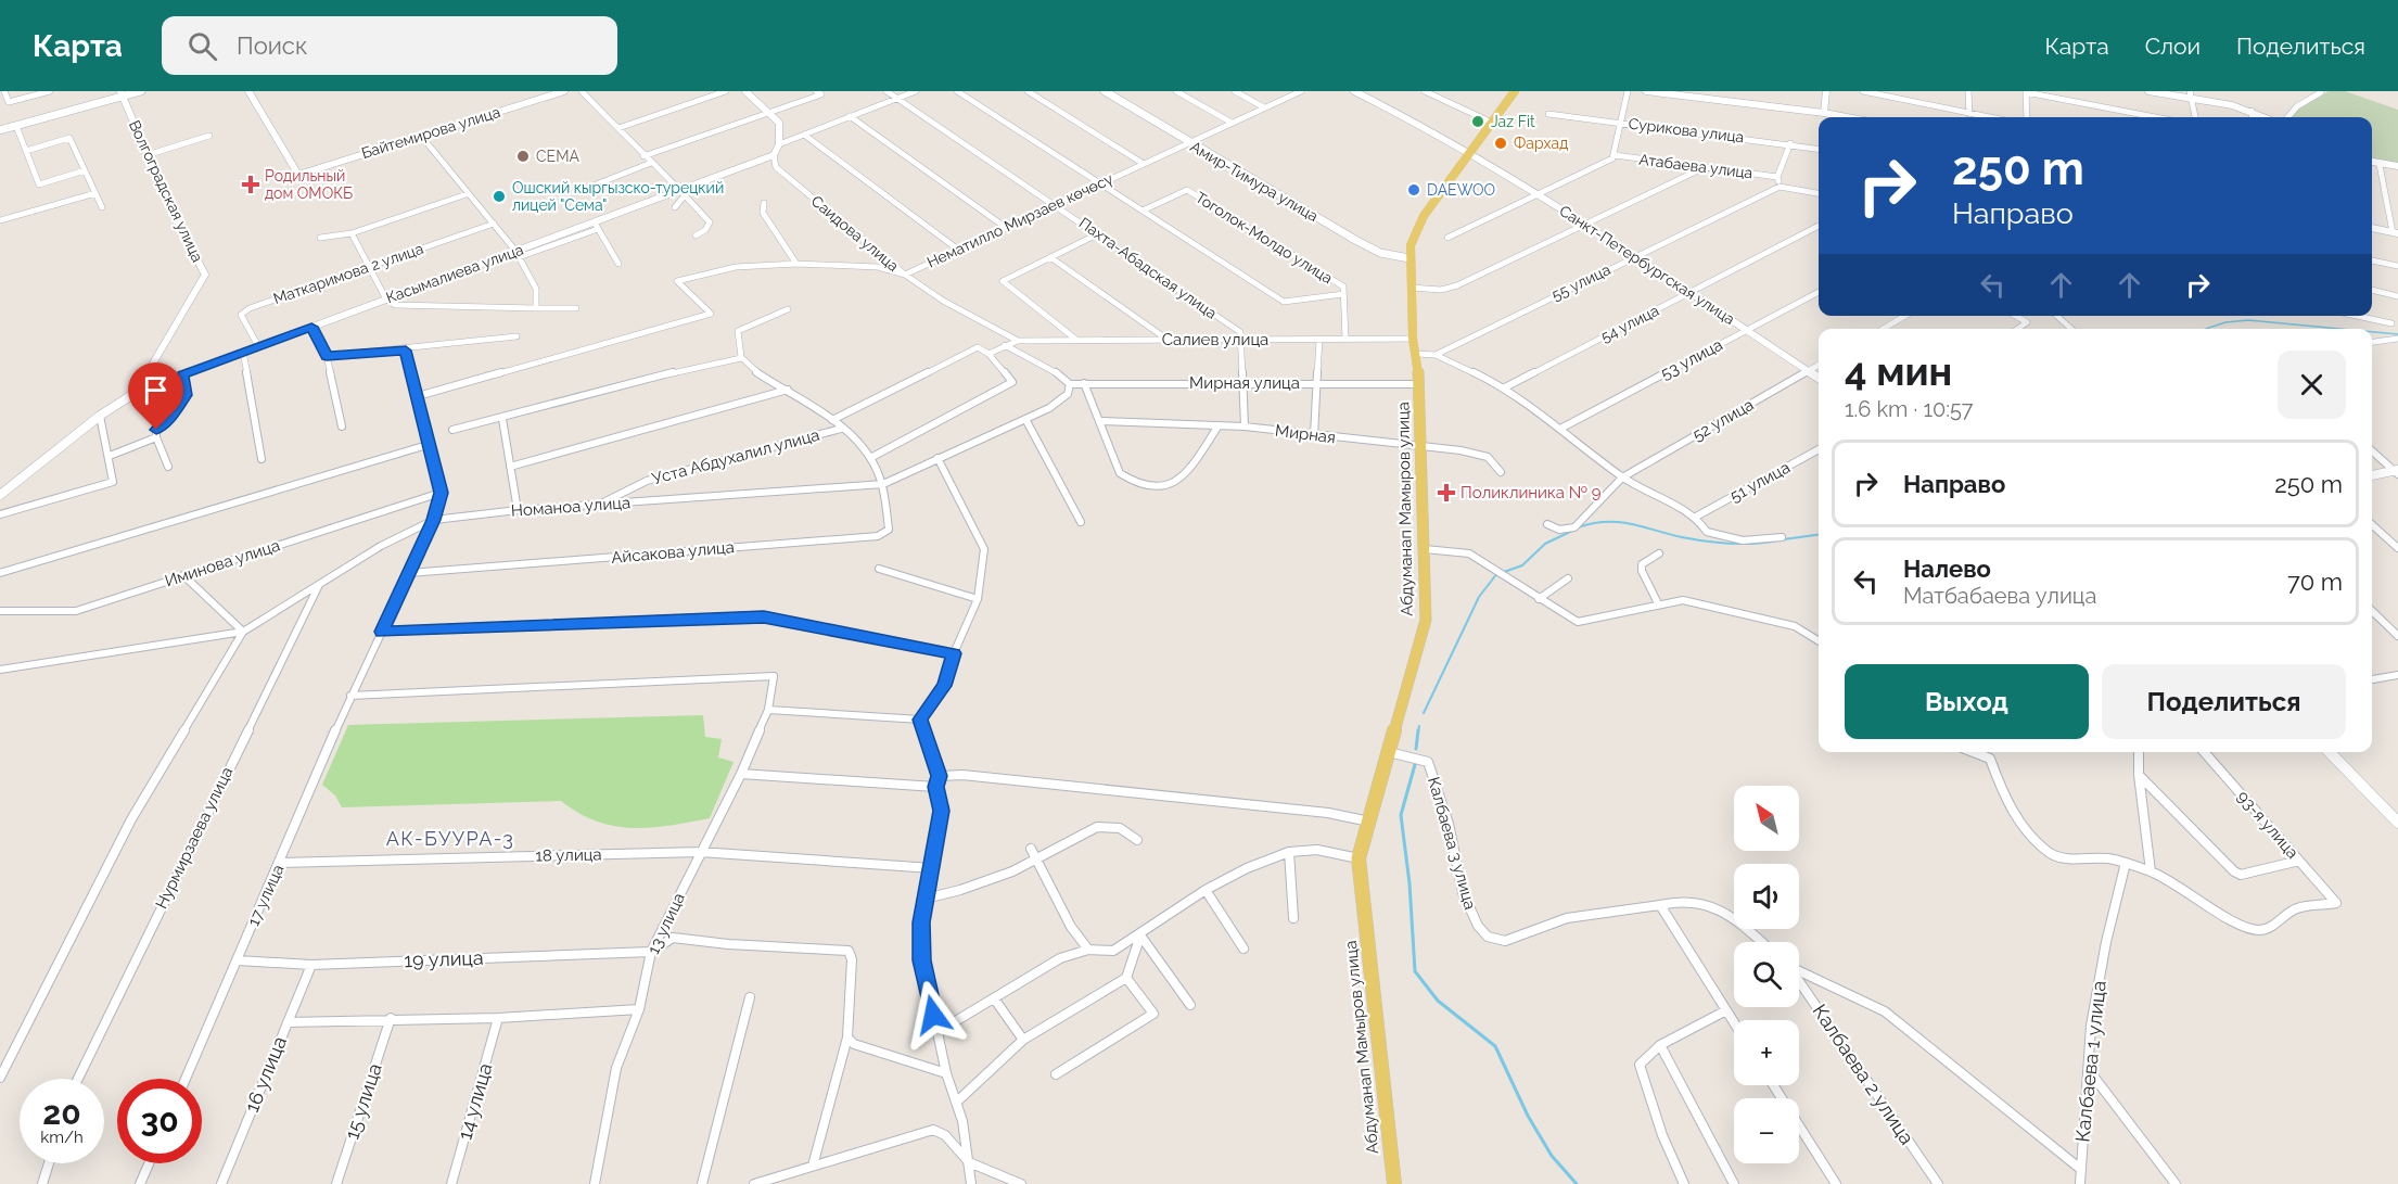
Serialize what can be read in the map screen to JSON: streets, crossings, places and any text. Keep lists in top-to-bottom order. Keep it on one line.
{"streets":{"main road":["Амир-Тимура улица","Абдуманап Мамыров улица"],"street":["Сурикова улица","Байтемирова улица","Атабаева улица","Волгоградская улица","Нематилло Мирзаев көчөсү","Саидова улица","Тоголок-Молдо улица","Санкт-Петербургская улица","Пахта-Абадская улица","Маткаримова 2 улица","Касымалиева улица","55 улица","54 улица","Салиев улица","53 улица","Мирная улица","52 улица","Мирная","Уста Абдухалил улица","51 улица","Номаноа улица","Айсакова улица","Иминова улица","93-я улица","Нурмирзаева улица","Калбаева 3 улица","18 улица","17 улица","13 улица","19 улица","Калбаева 1 улица","16 улица","Калбаева 2 улица","15 улица","14 улица"]},"crossings":[["Амир-Тимура улица","Нематилло Мирзаев көчөсү"],["Амир-Тимура улица","Абдуманап Мамыров улица"],["Волгоградская улица","Касымалиева улица"],["Нематилло Мирзаев көчөсү","Саидова улица"],["Нематилло Мирзаев көчөсү","Тоголок-Молдо улица"],["Нематилло Мирзаев көчөсү","Пахта-Абадская улица"],["Саидова улица","Касымалиева улица"],["Саидова улица","Салиев улица"],["Саидова улица","Уста Абдухалил улица"],["Тоголок-Молдо улица","Салиев улица"],["Санкт-Петербургская улица","55 улица"],["Санкт-Петербургская улица","54 улица"],["Санкт-Петербургская улица","53 улица"],["Санкт-Петербургская улица","52 улица"],["Санкт-Петербургская улица","Абдуманап Мамыров улица"],["Пахта-Абадская улица","Салиев улица"],["Маткаримова 2 улица","Касымалиева улица"],["55 улица","Абдуманап Мамыров улица"],["Салиев улица","Уста Абдухалил улица"],["Салиев улица","Абдуманап Мамыров улица"],["Мирная улица","Номаноа улица"],["Мирная улица","Абдуманап Мамыров улица"],["Мирная","Абдуманап Мамыров улица"],["Уста Абдухалил улица","Номаноа улица"],["Номаноа улица","Айсакова улица"],["Номаноа улица","Нурмирзаева улица"],["Номаноа улица","17 улица"],["Абдуманап Мамыров улица","Калбаева 3 улица"],["Айсакова улица","17 улица"],["Иминова улица","17 улица"],["18 улица","17 улица"],["18 улица","13 улица"],["17 улица","13 улица"],["17 улица","19 улица"],["13 улица","19 улица"],["19 улица","16 улица"]],"districts":["АК-БУУРА-3"],"places":{"other":["Jaz Fit","Фархад","СЕМА","DAEWOO","Ошский кыргызско-турецкий лицей \"Сема\""],"health":["Родильный дом ОМОКБ","Поликлиника № 9"]},"north":"top left","page":{"header":"Карта","search":"Поиск","nav":["Карта","Слои","Поделиться"],"turn":["250 m","Направо"],"heading":["4 мин","1.6 km · 10:57"],"list":[{"name":"Направо","value":"250 m"},{"name":"Налево","note":"Матбабаева улица","value":"70 m"}],"buttons":["Выход","Поделиться"],"map_buttons":["+","−"],"speed":"20 km/h","limit":"30"}}
